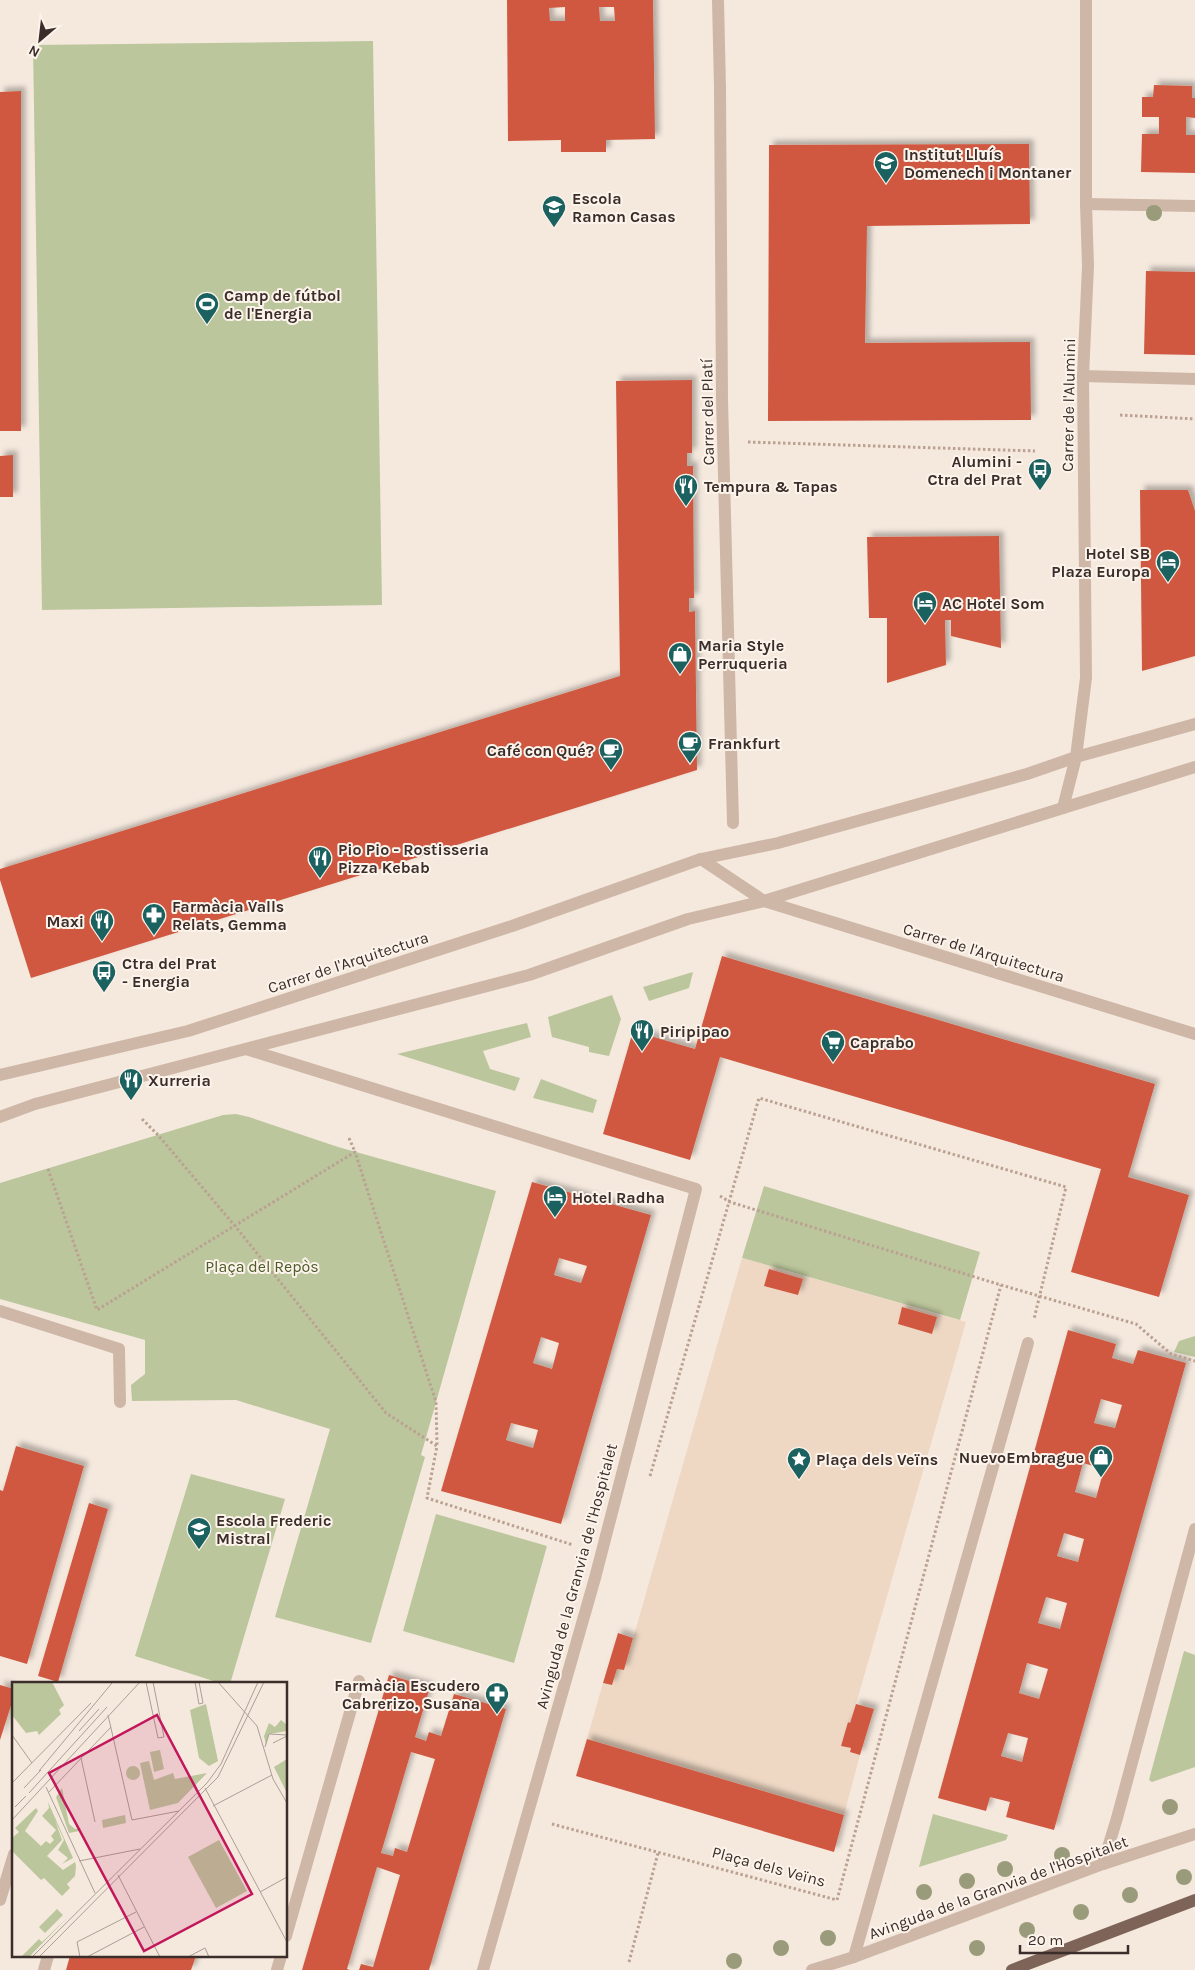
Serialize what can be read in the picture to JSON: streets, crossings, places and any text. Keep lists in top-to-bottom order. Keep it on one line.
{"streets":{"street":["Carrer de l'Alumini","Carrer del Platí","Carrer de l'Arquitectura","Avinguda de la Granvia de l'Hospitalet"],"path":["Plaça dels Veïns"]},"crossings":[["Carrer de l'Alumini","Carrer de l'Arquitectura"]],"parks":["Plaça del Repòs"],"places":{"school or university":["Institut Lluís Domenech i Montaner","Escola Ramon Casas","Escola Frederic Mistral"],"sports":["Camp de fútbol de l'Energia"],"bus stop":["Alumini - Ctra del Prat","Ctra del Prat - Energia"],"restaurant":["Tempura & Tapas","Pio Pio - Rostisseria Pizza Kebab","Maxi","Piripipao","Xurreria"],"hotel":["Hotel SB Plaza Europa","AC Hotel Som","Hotel Radha"],"shop":["Maria Style Perruqueria","NuevoEmbrague"],"cafe":["Frankfurt","Café con Qué?"],"pharmacy":["Farmàcia Valls Relats, Gemma","Farmàcia Escudero Cabrerizo, Susana"],"supermarket":["Caprabo"],"place":["Plaça dels Veïns"]},"scale_bar":"20 m","north":"bottom left"}
